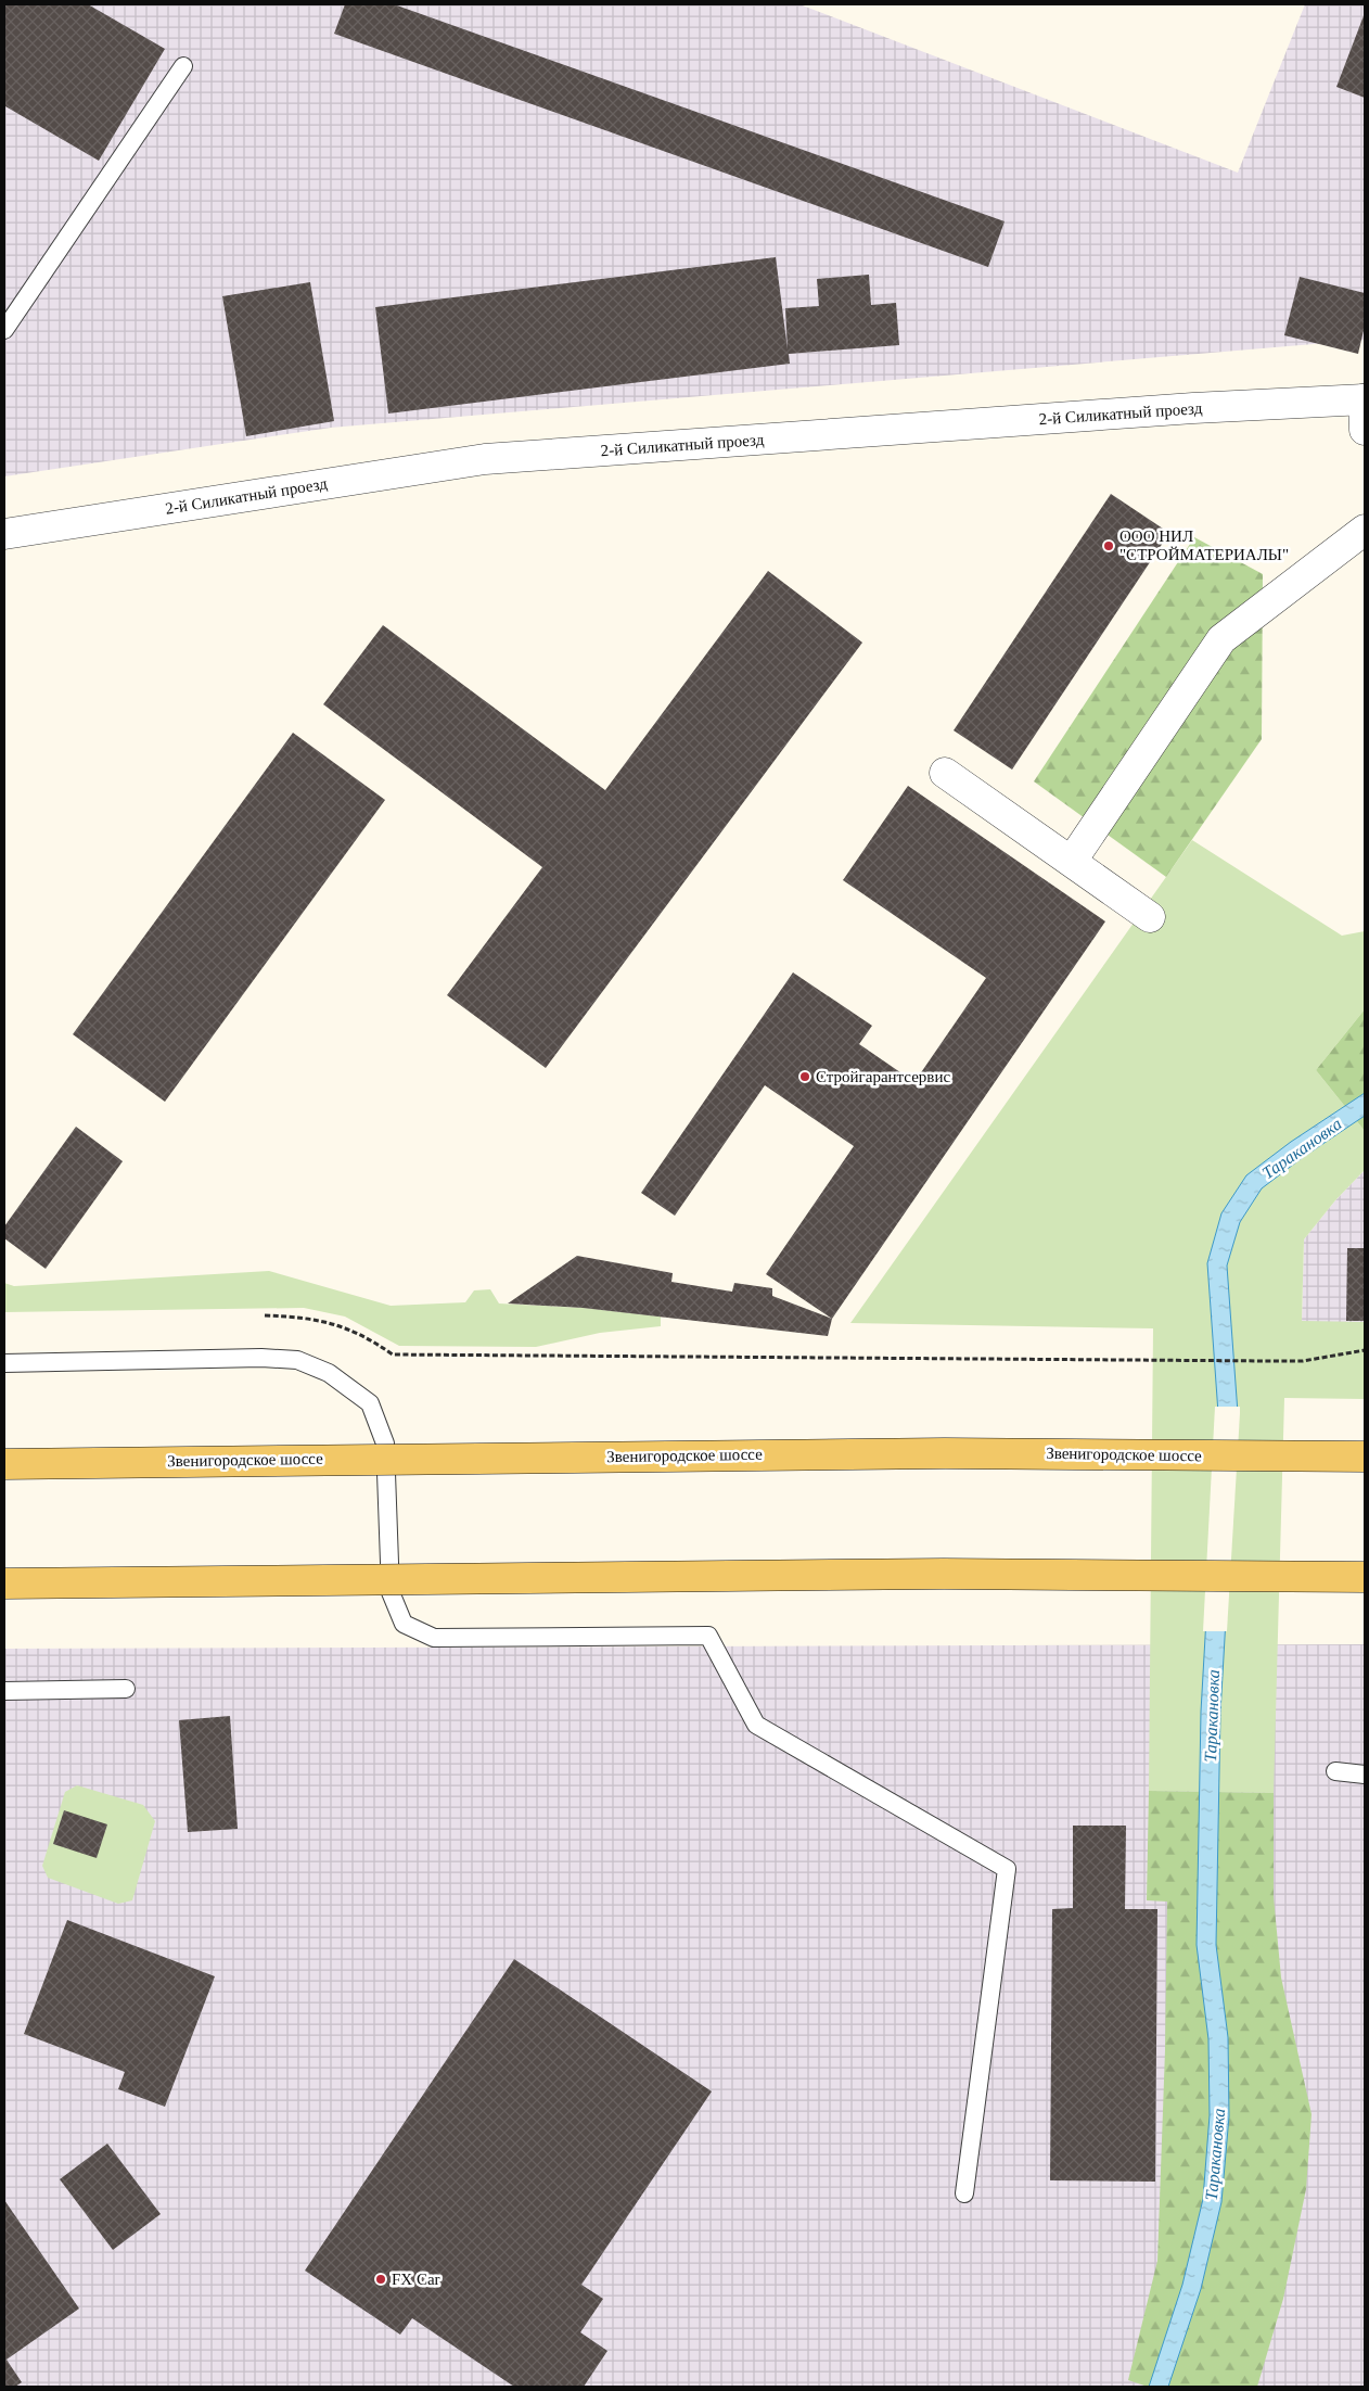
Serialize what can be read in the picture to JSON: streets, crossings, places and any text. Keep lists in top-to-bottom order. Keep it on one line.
{"streets":{"main road":["Звенигородское шоссе"],"street":["2-й Силикатный проезд"]},"water":["Таракановка"],"places":["ООО НИЛ \"СТРОЙМАТЕРИАЛЫ\"","Стройгарантсервис","FX Car"]}
